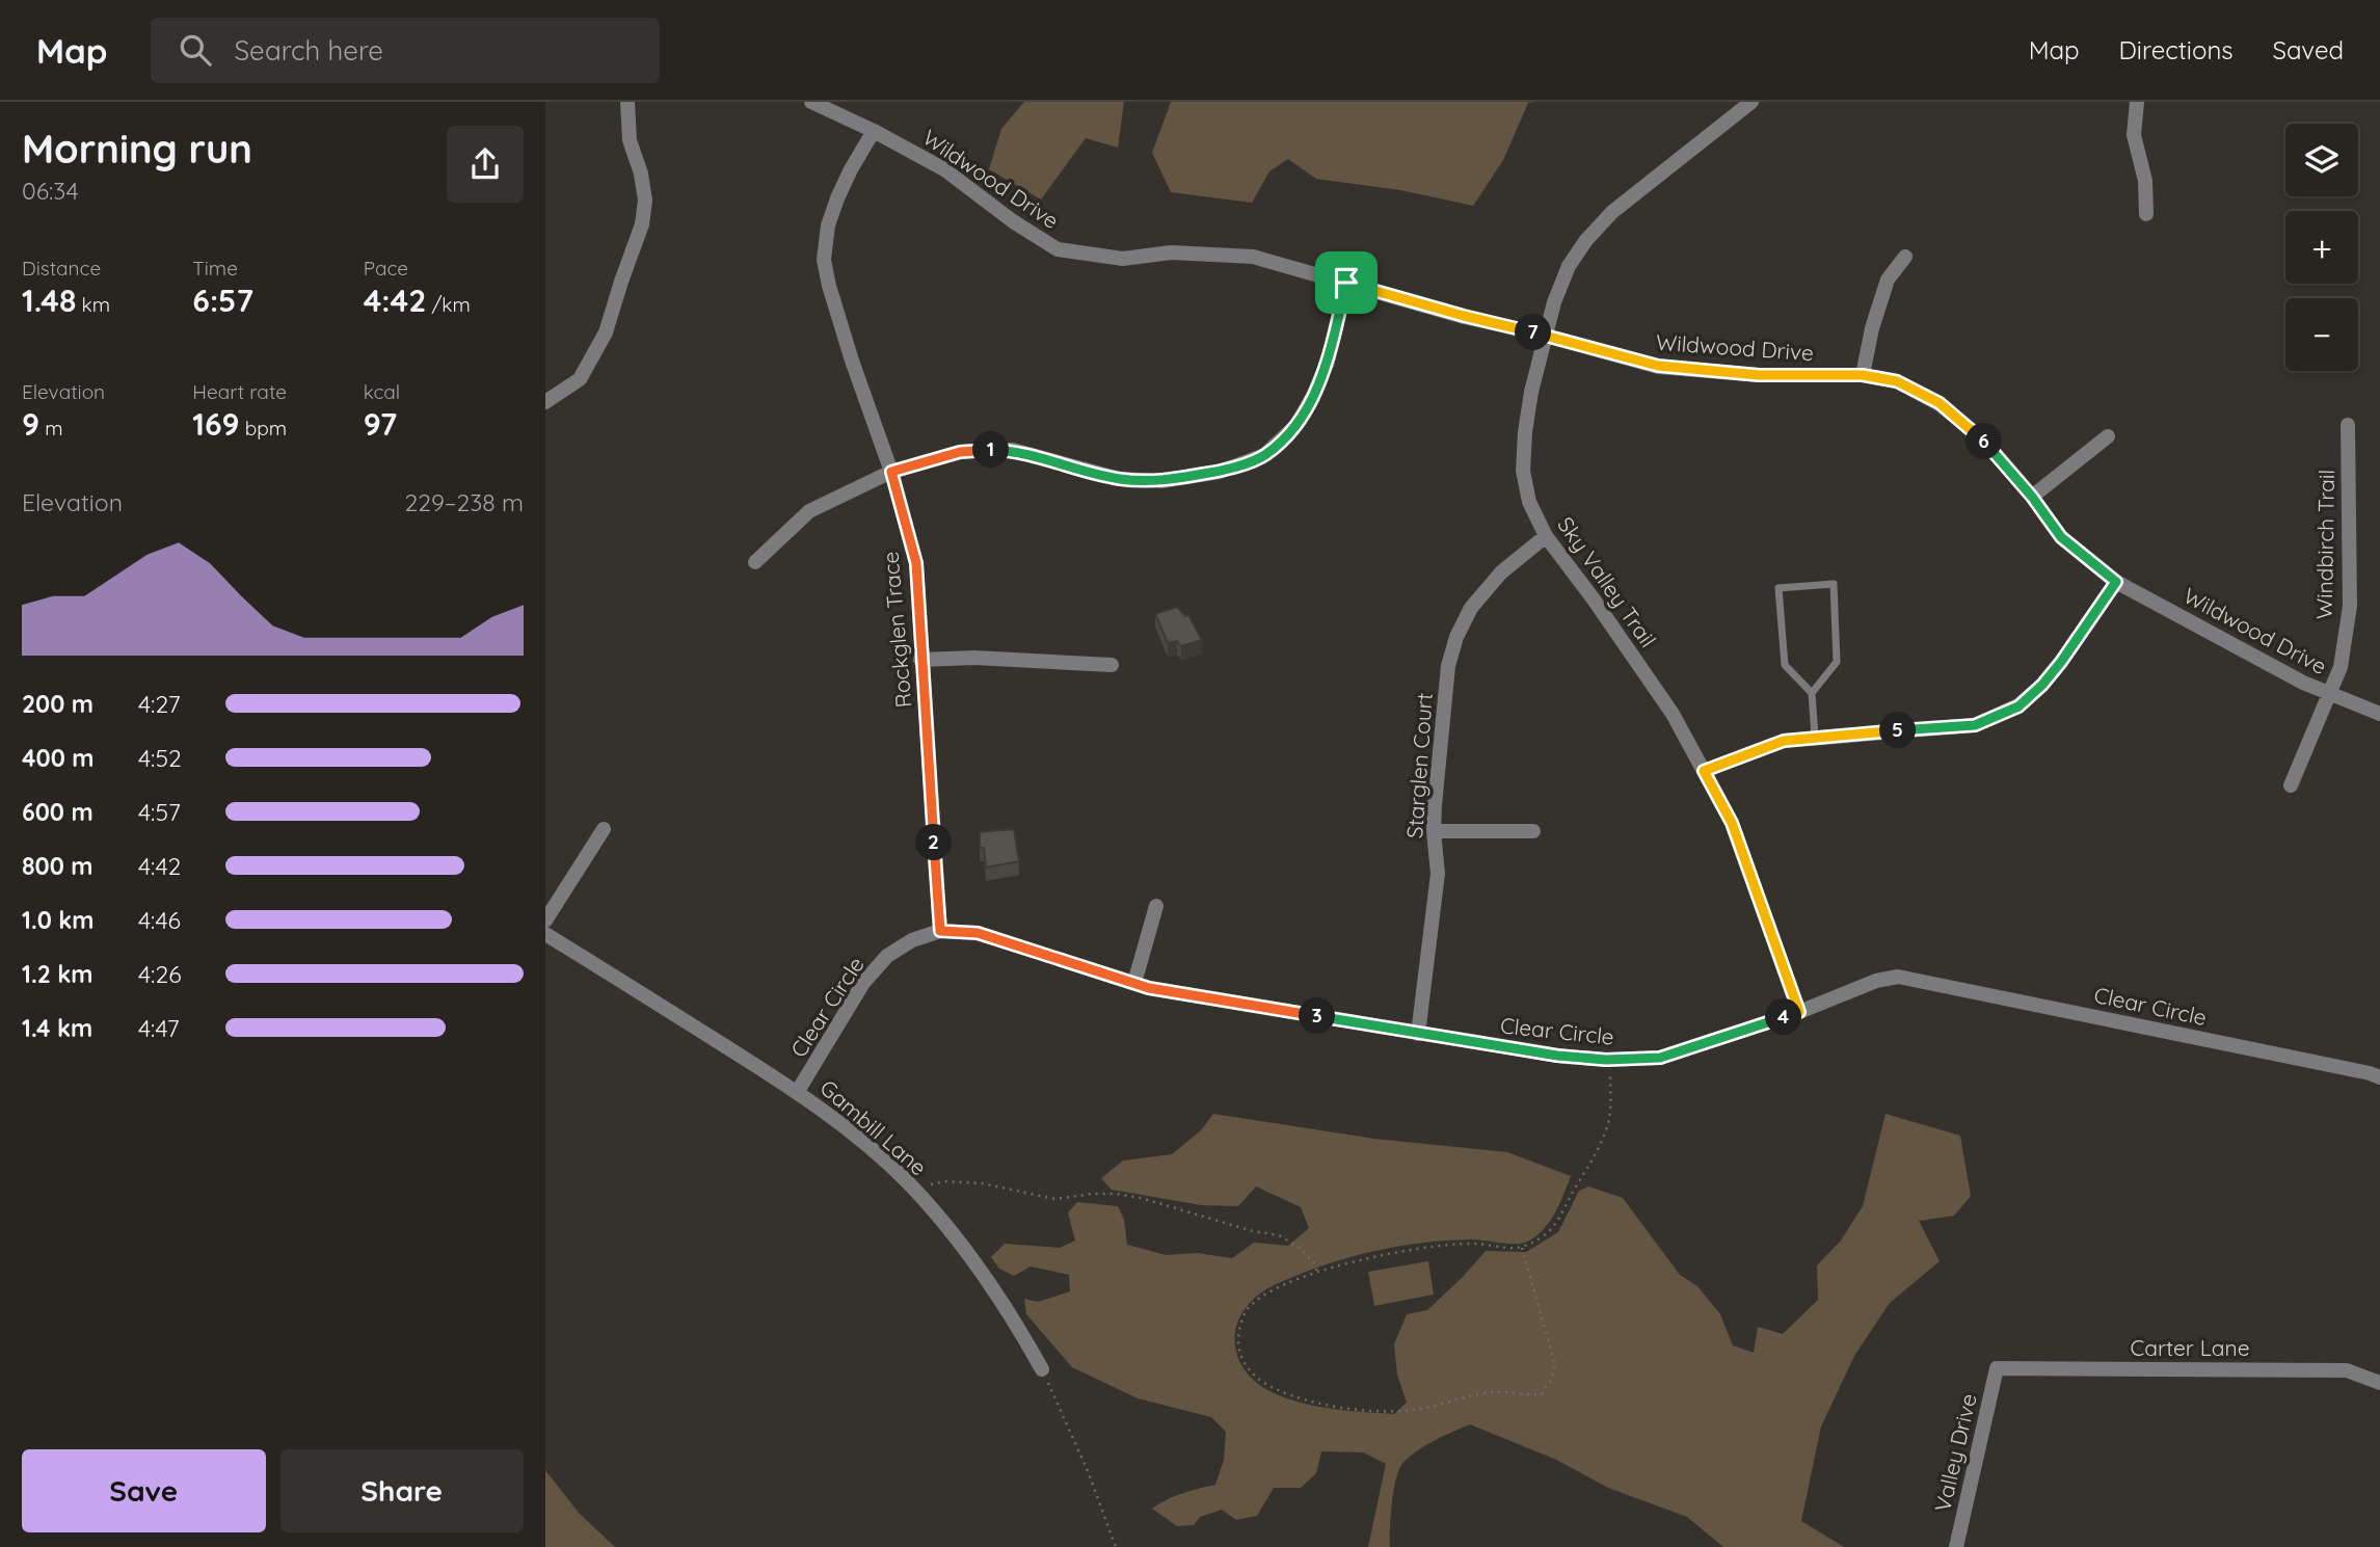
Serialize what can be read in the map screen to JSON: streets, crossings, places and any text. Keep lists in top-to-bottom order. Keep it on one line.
{"streets":{"street":["Wildwood Drive","Windbirch Trail","Sky Valley Trail","Rockglen Trace","Starglen Court","Clear Circle","Gambill Lane","Carter Lane","Valley Drive"]},"crossings":[["Wildwood Drive","Windbirch Trail"],["Wildwood Drive","Sky Valley Trail"],["Wildwood Drive","Rockglen Trace"],["Sky Valley Trail","Starglen Court"],["Sky Valley Trail","Clear Circle"],["Rockglen Trace","Clear Circle"],["Starglen Court","Clear Circle"],["Clear Circle","Gambill Lane"],["Carter Lane","Valley Drive"]],"page":{"header":"Map","search":"Search here","nav":["Map","Directions","Saved"],"heading":["Morning run","06:34"],"map_buttons":["+","−"],"stats":[["Distance","1.48 km"],["Time","6:57"],["Pace","4:42 /km"],["Elevation","9 m"],["Heart rate","169 bpm"],["kcal","97"]],"pins":["7","6","1","5","2","3","4"],"chart":["Elevation","229–238 m"],"list":[{"name":"200 m","note":"4:27"},{"name":"400 m","note":"4:52"},{"name":"600 m","note":"4:57"},{"name":"800 m","note":"4:42"},{"name":"1.0 km","note":"4:46"},{"name":"1.2 km","note":"4:26"},{"name":"1.4 km","note":"4:47"}],"buttons":["Save","Share"]}}
